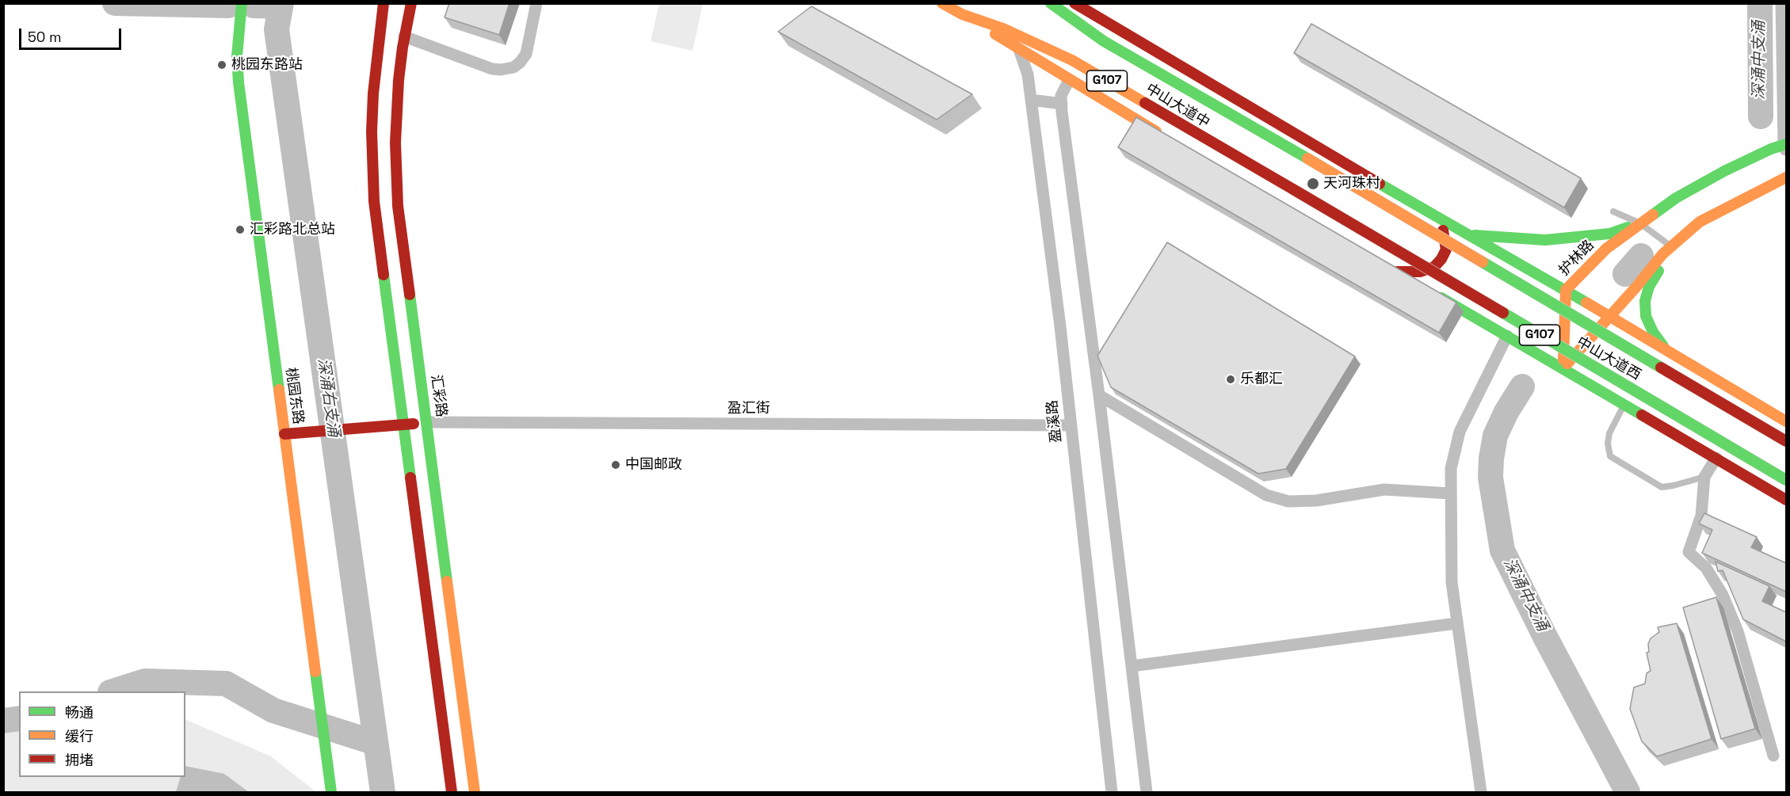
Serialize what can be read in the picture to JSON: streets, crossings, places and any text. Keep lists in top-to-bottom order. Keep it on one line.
{"streets":{"main road":["G107","中山大道中","护林路","中山大道西","桃园东路","汇彩路"],"street":["盈汇街","盈溪路"]},"crossings":[["中山大道中","中山大道西"],["汇彩路","盈汇街"],["盈汇街","盈溪路"]],"water":["深涌中支涌","深涌右支涌"],"places":["桃园东路站","天河珠村","汇彩路北总站","乐都汇","中国邮政"],"legend":["畅通","缓行","拥堵"],"scale_bar":"50 m"}
